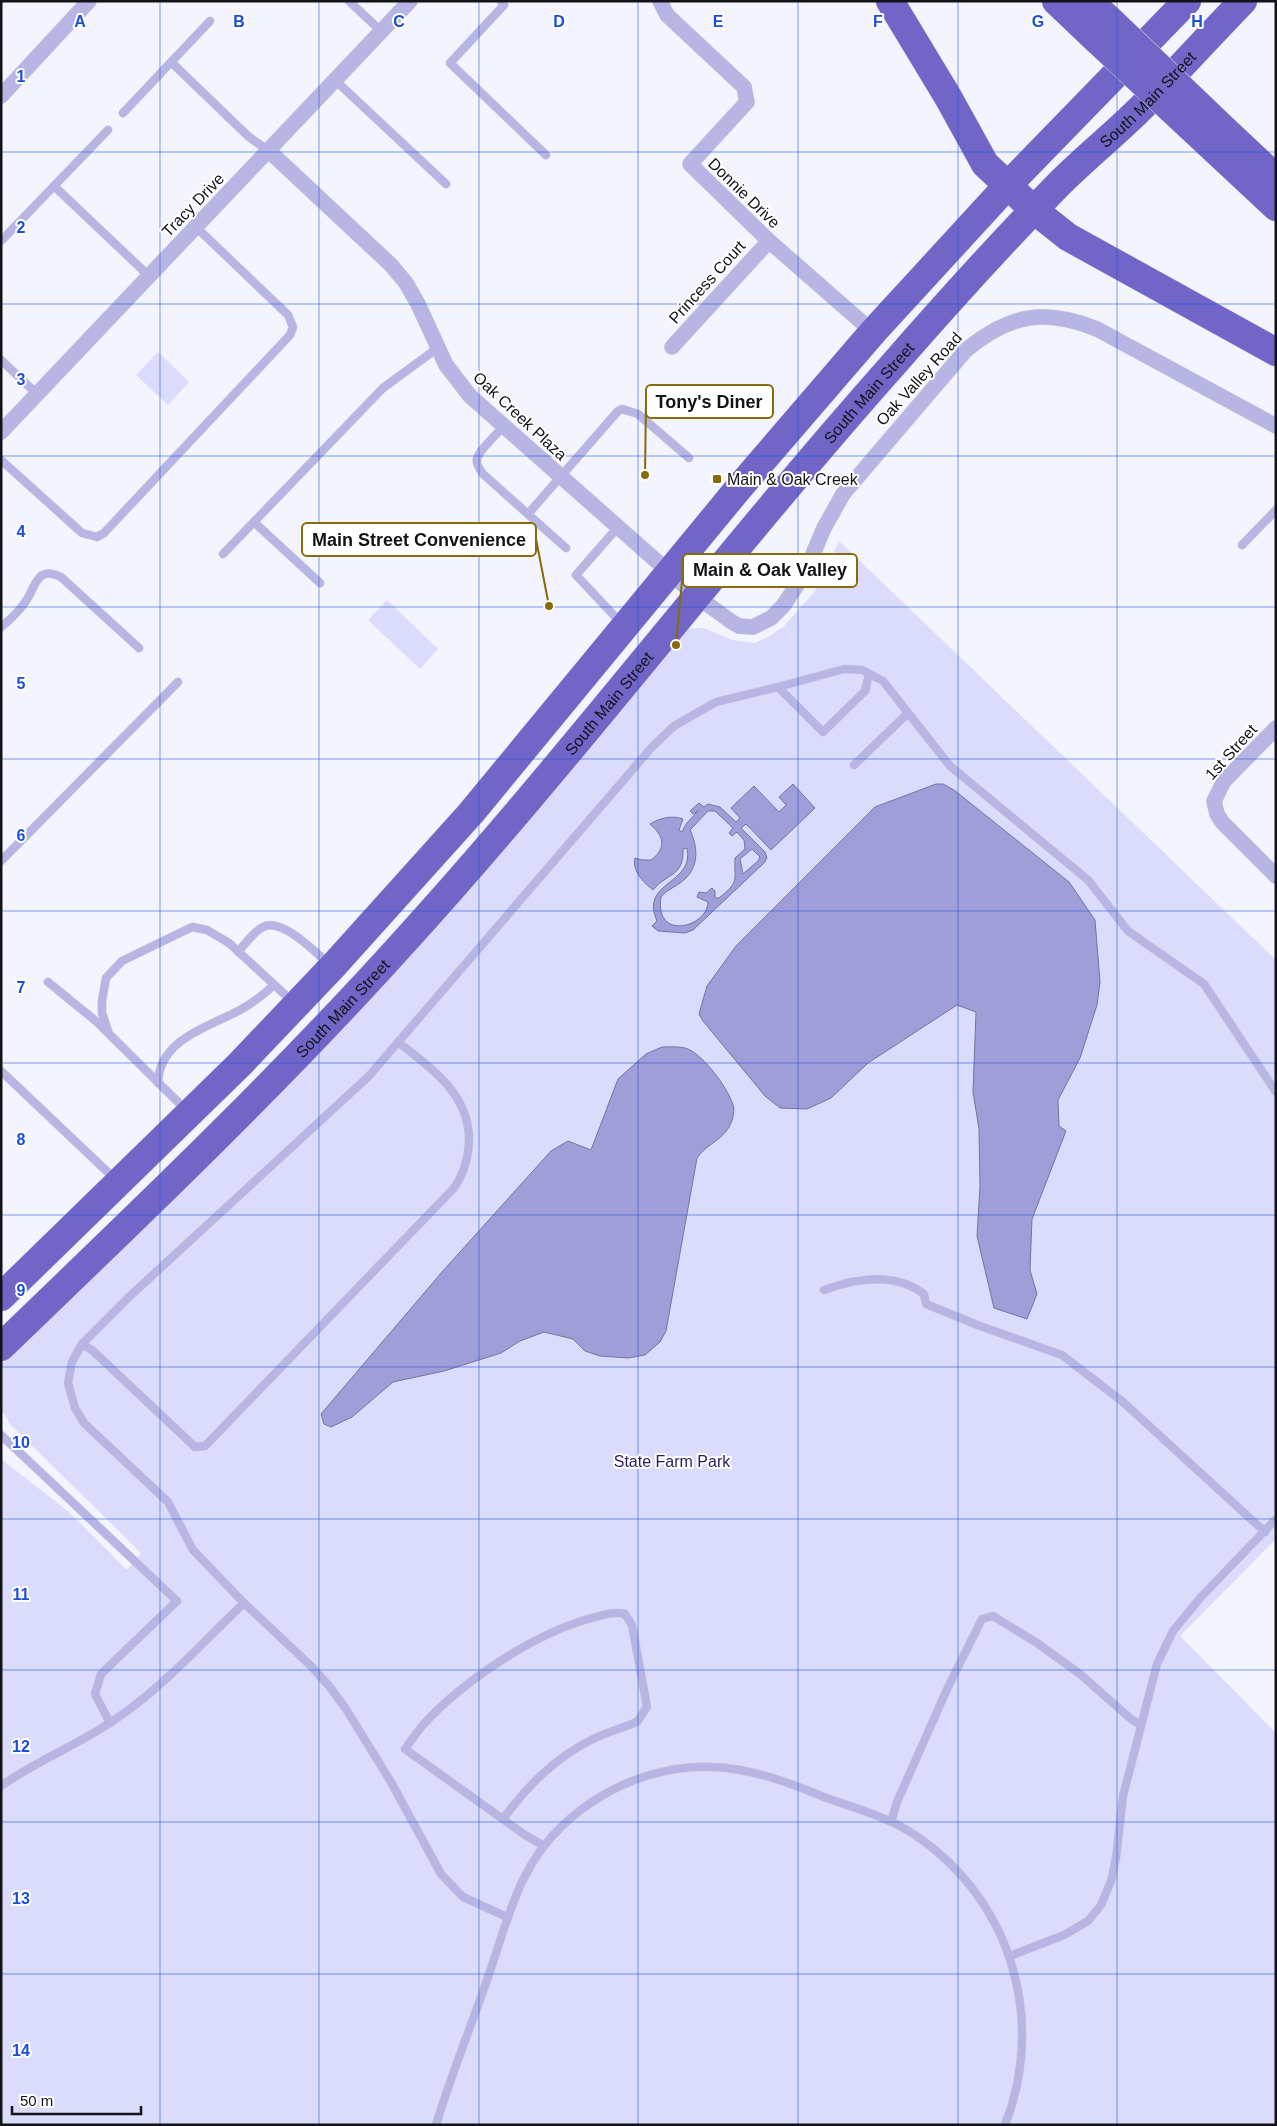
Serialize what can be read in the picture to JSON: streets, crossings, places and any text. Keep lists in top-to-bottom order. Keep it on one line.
{"streets":{"highway":["South Main Street"],"street":["Donnie Drive","Tracy Drive","Princess Court","Oak Valley Road","Oak Creek Plaza","1st Street"]},"crossings":[["South Main Street","Oak Valley Road"],["South Main Street","Oak Creek Plaza"],["Donnie Drive","Princess Court"],["Tracy Drive","Oak Creek Plaza"],["Oak Valley Road","Oak Creek Plaza"]],"parks":["State Farm Park"],"places":{"other":["Tony's Diner","Main Street Convenience","Main & Oak Valley"],"transit":["Main & Oak Creek"]},"scale_bar":"50 m","grid":{"columns":["A","B","C","D","E","F","G","H"],"rows":["1","2","3","4","5","6","7","8","9","10","11","12","13","14"]}}
